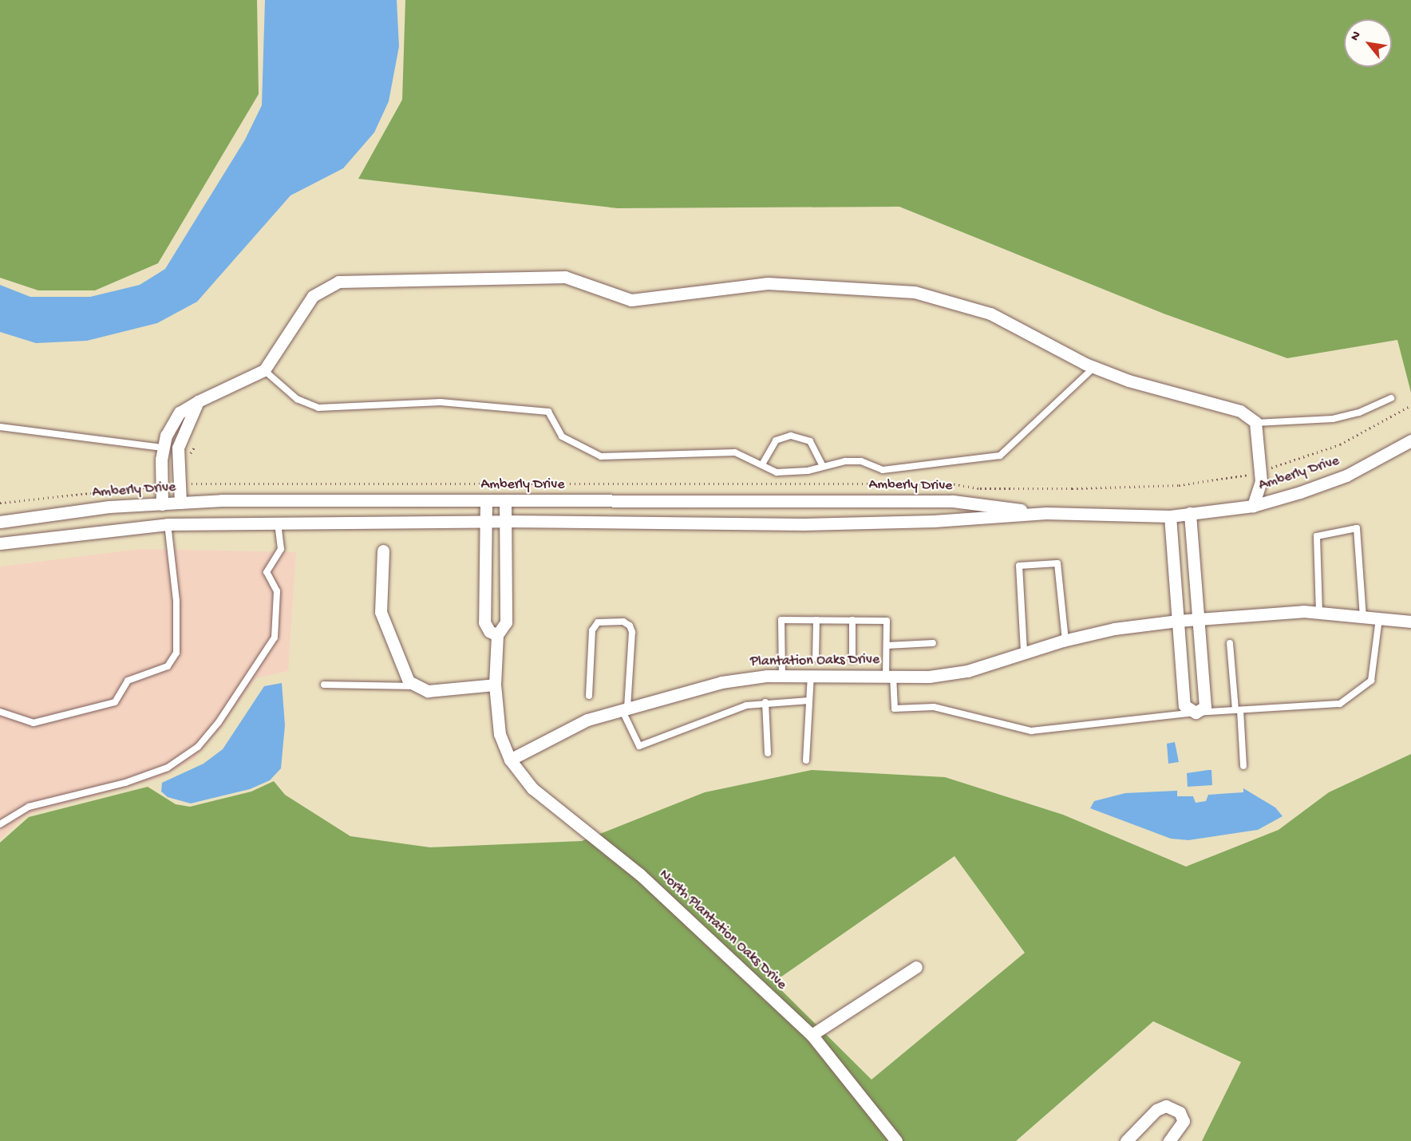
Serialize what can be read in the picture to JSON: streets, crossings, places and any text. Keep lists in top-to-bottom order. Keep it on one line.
{"streets":{"street":["Amberly Drive","Plantation Oaks Drive","North Plantation Oaks Drive"]},"crossings":[["Plantation Oaks Drive","North Plantation Oaks Drive"]],"north":"top left"}
